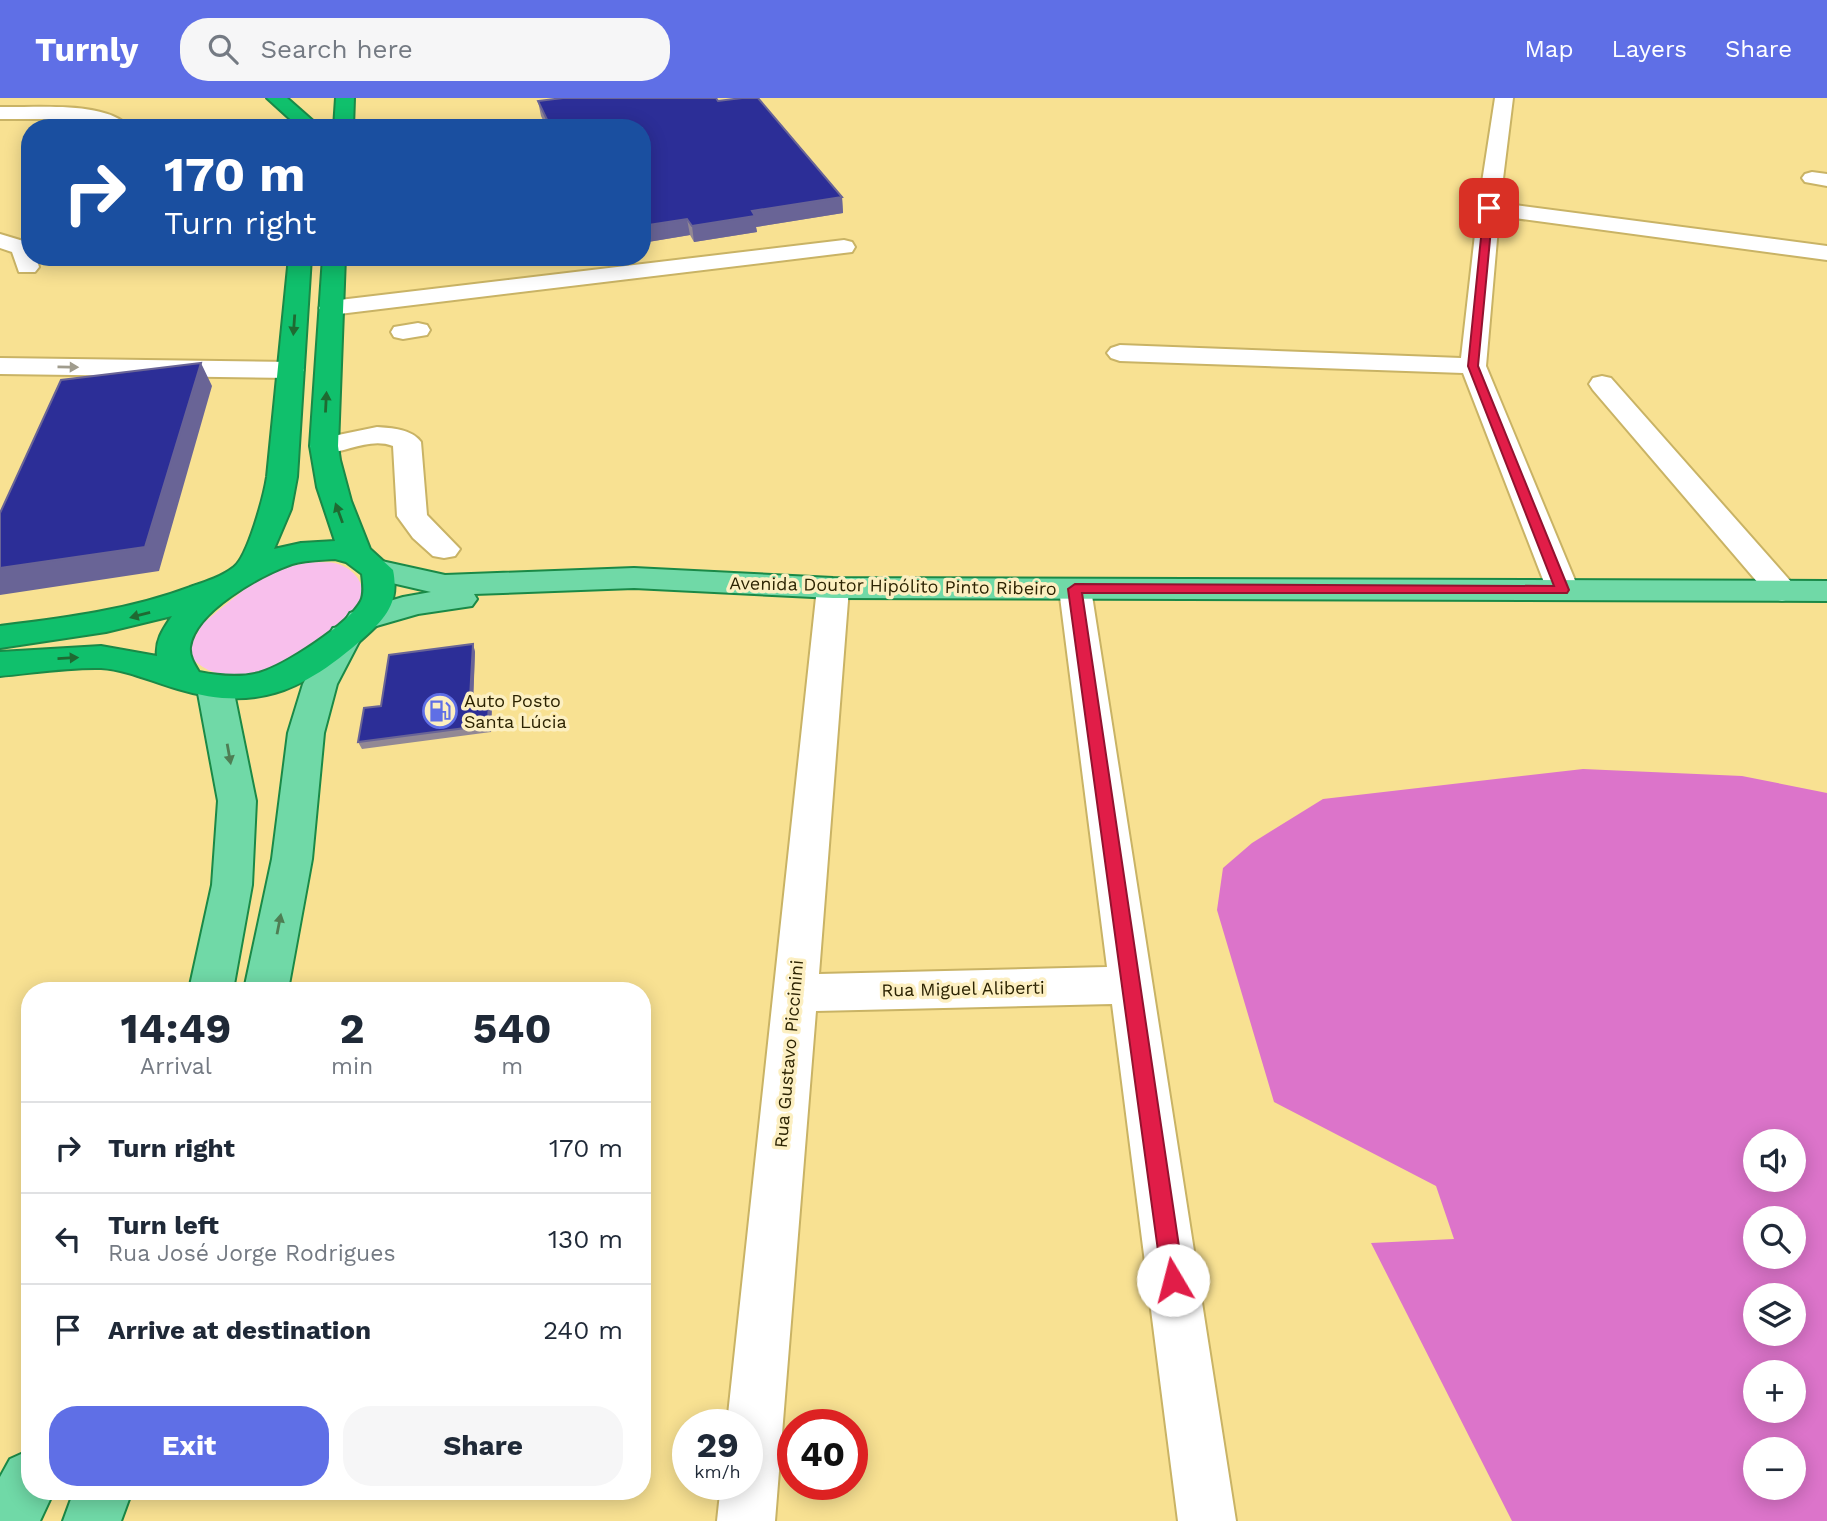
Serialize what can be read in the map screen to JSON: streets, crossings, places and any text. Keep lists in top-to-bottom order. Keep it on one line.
{"streets":{"main road":["Avenida Doutor Hipólito Pinto Ribeiro"],"street":["Rua Miguel Aliberti","Rua Gustavo Piccinini"]},"crossings":[["Avenida Doutor Hipólito Pinto Ribeiro","Rua Gustavo Piccinini"],["Rua Miguel Aliberti","Rua Gustavo Piccinini"]],"places":{"fuel station":["Auto Posto Santa Lúcia"]},"page":{"header":"Turnly","search":"Search here","nav":["Map","Layers","Share"],"turn":["170 m","Turn right"],"eta":["14:49","Arrival","2","min","540","m"],"list":[{"name":"Turn right","value":"170 m"},{"name":"Turn left","note":"Rua José Jorge Rodrigues","value":"130 m"},{"name":"Arrive at destination","value":"240 m"}],"map_buttons":["+","−"],"buttons":["Exit","Share"],"speed":"29 km/h","limit":"40"}}
